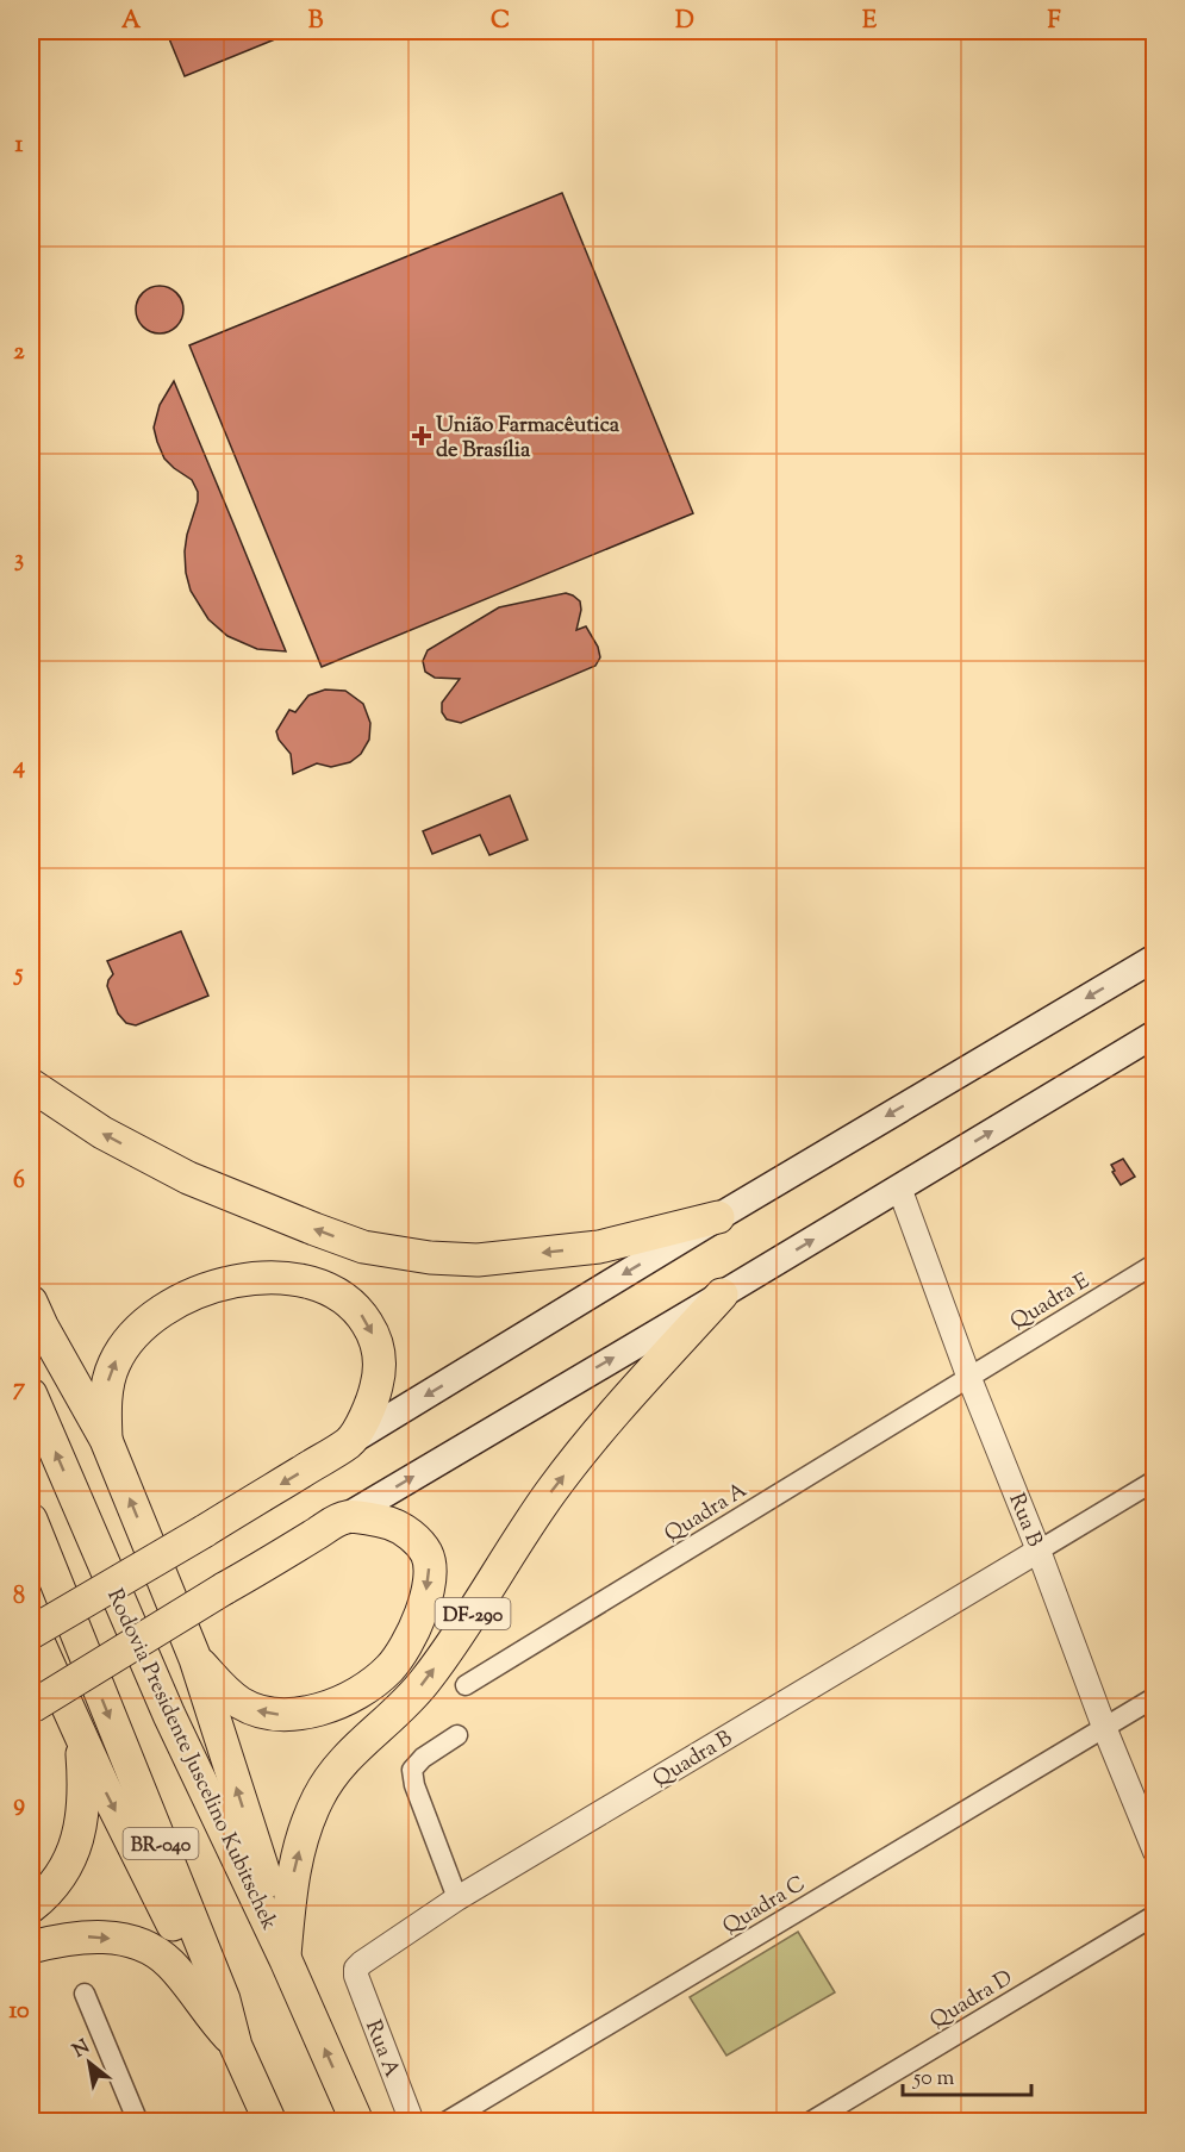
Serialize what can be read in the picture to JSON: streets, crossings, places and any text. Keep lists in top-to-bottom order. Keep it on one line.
{"streets":{"highway":["DF-290","Rodovia Presidente Juscelino Kubitschek","BR-040"],"street":["Quadra E","Quadra A","Rua B","Quadra B","Quadra C","Quadra D","Rua A"]},"crossings":[["Quadra E","Quadra A"],["Quadra E","Rua B"],["Quadra A","Rua B"],["Rua B","DF-290"],["Rua B","Quadra B"],["Rua B","Quadra C"],["DF-290","Rodovia Presidente Juscelino Kubitschek"],["Quadra B","Rua A"]],"places":{"health":["União Farmacêutica de Brasília"]},"scale_bar":"50 m","north":"top left","grid":{"columns":["A","B","C","D","E","F"],"rows":["1","2","3","4","5","6","7","8","9","10"]}}
